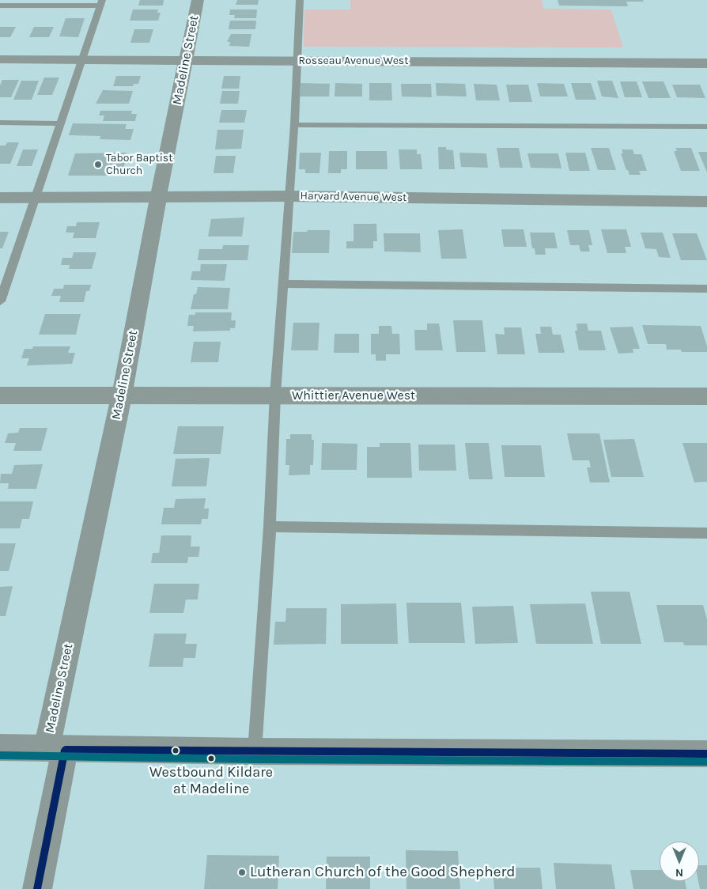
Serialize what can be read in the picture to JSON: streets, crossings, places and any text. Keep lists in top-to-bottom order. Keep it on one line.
{"streets":{"street":["Madeline Street","Rosseau Avenue West","Harvard Avenue West","Whittier Avenue West"]},"crossings":[["Madeline Street","Rosseau Avenue West"],["Madeline Street","Harvard Avenue West"],["Madeline Street","Whittier Avenue West"]],"places":["Tabor Baptist Church","Westbound Kildare at Madeline","Lutheran Church of the Good Shepherd"],"north":"bottom"}
